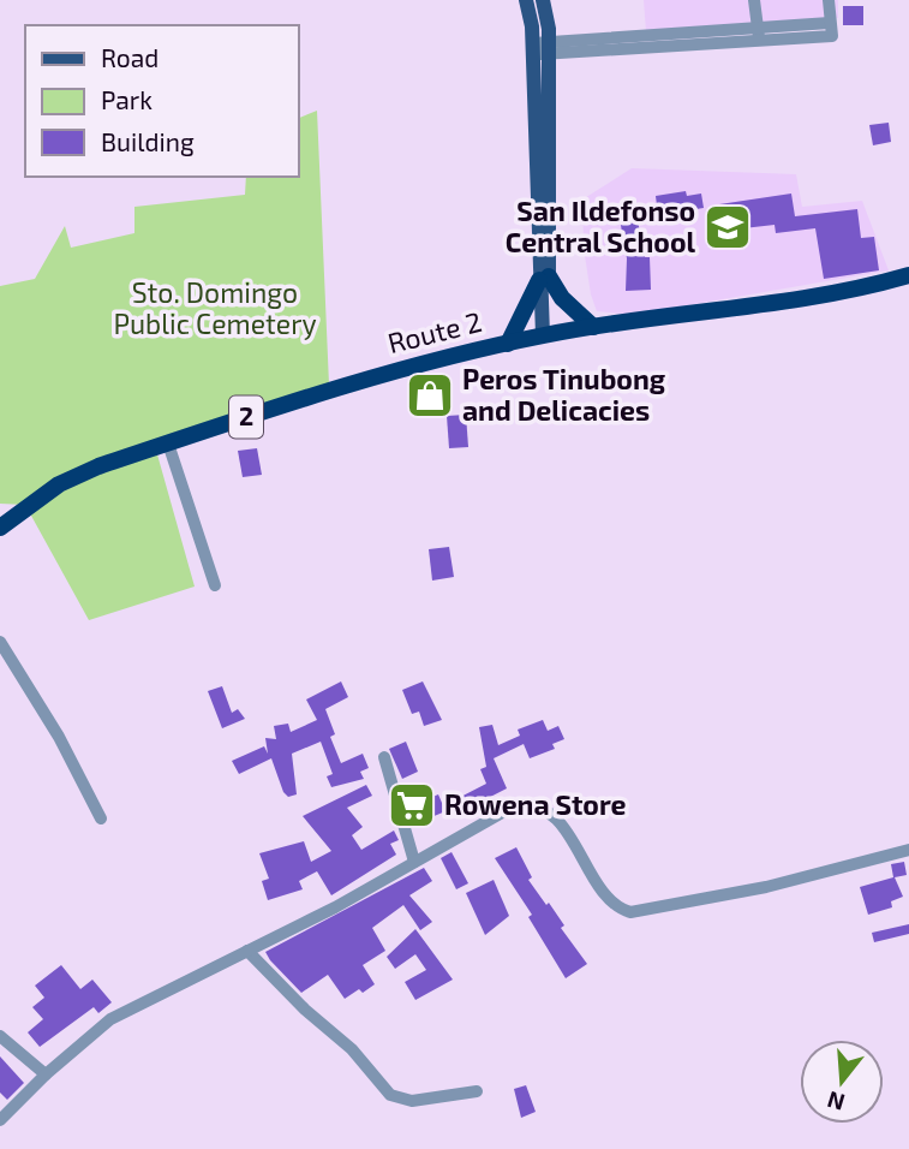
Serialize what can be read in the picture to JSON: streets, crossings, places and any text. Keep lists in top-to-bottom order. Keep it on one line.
{"streets":{"highway":["Route 2","2"]},"parks":["Sto. Domingo Public Cemetery"],"places":{"school or university":["San Ildefonso Central School"],"shop":["Peros Tinubong and Delicacies"],"supermarket":["Rowena Store"]},"legend":["Road","Park","Building"],"north":"bottom"}
